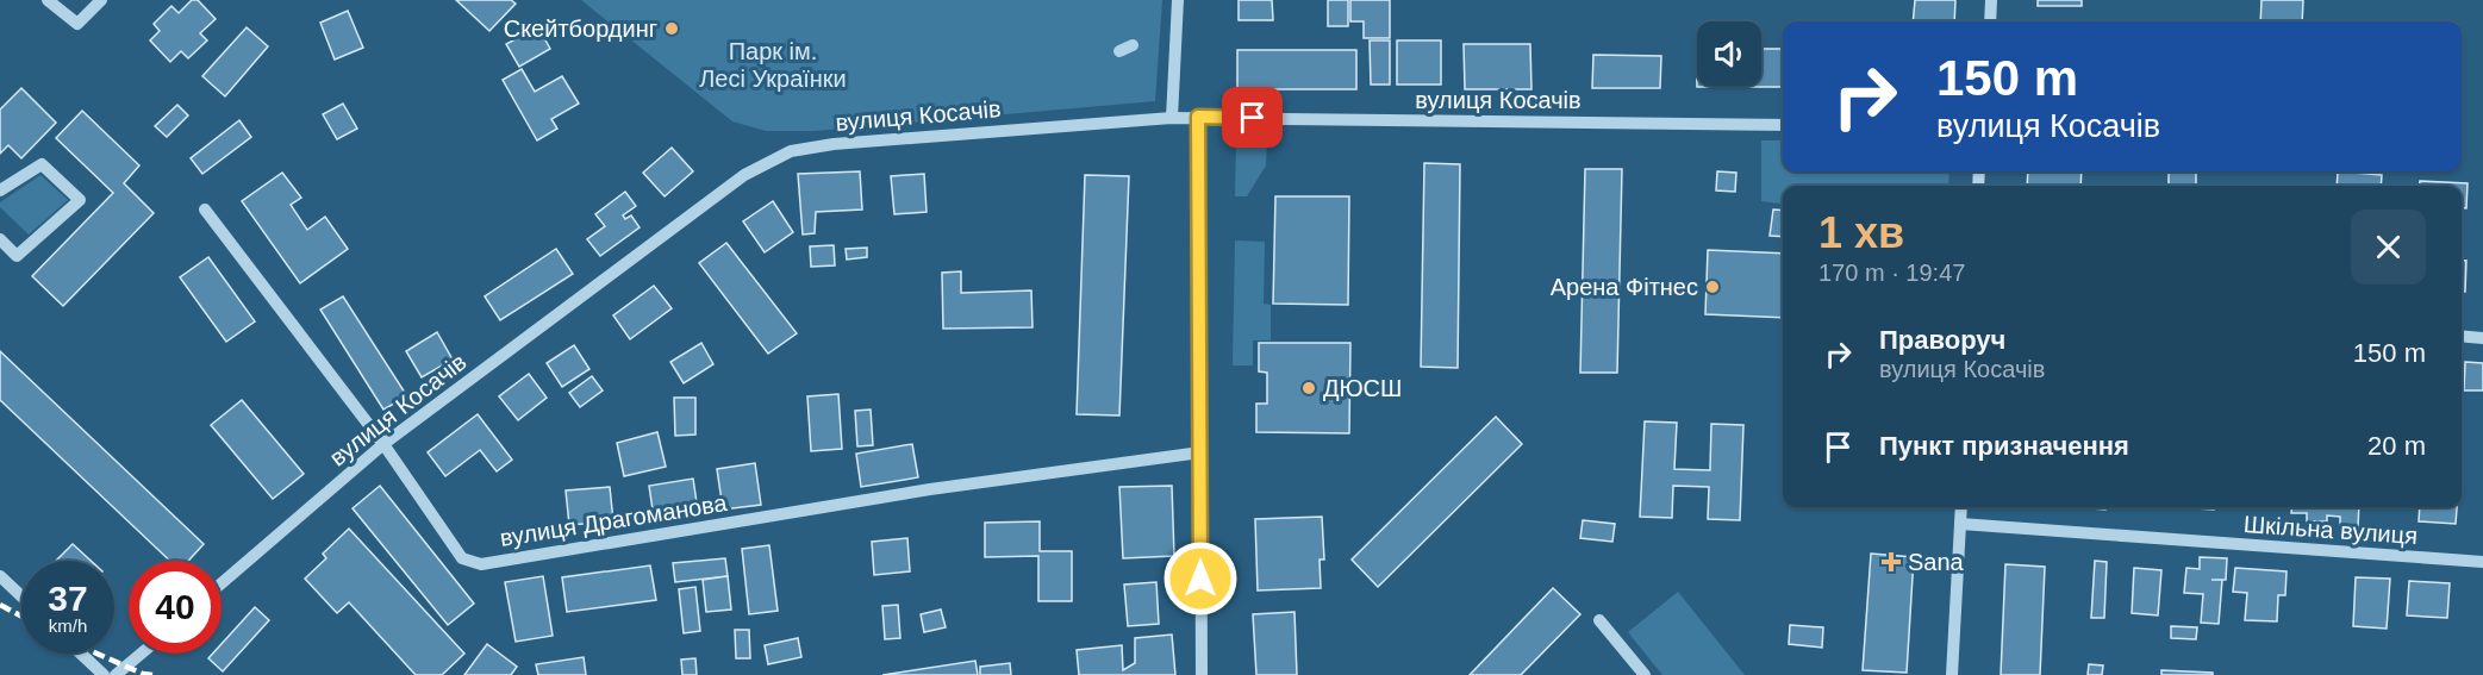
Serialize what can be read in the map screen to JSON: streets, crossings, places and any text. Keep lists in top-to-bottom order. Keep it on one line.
{"streets":{"street":["вулиця Косачів","вулиця Драгоманова","Шкільна вулиця"]},"crossings":[["вулиця Косачів","вулиця Драгоманова"]],"parks":["Парк ім. Лесі Українки"],"places":{"other":["Скейтбординг","Арена Фітнес","ДЮСШ"],"health":["Sana"]},"page":{"turn":["150 m","вулиця Косачів"],"heading":["1 хв","170 m · 19:47"],"list":[{"name":"Праворуч","note":"вулиця Косачів","value":"150 m"},{"name":"Пункт призначення","value":"20 m"}],"speed":"37 km/h","limit":"40"}}
